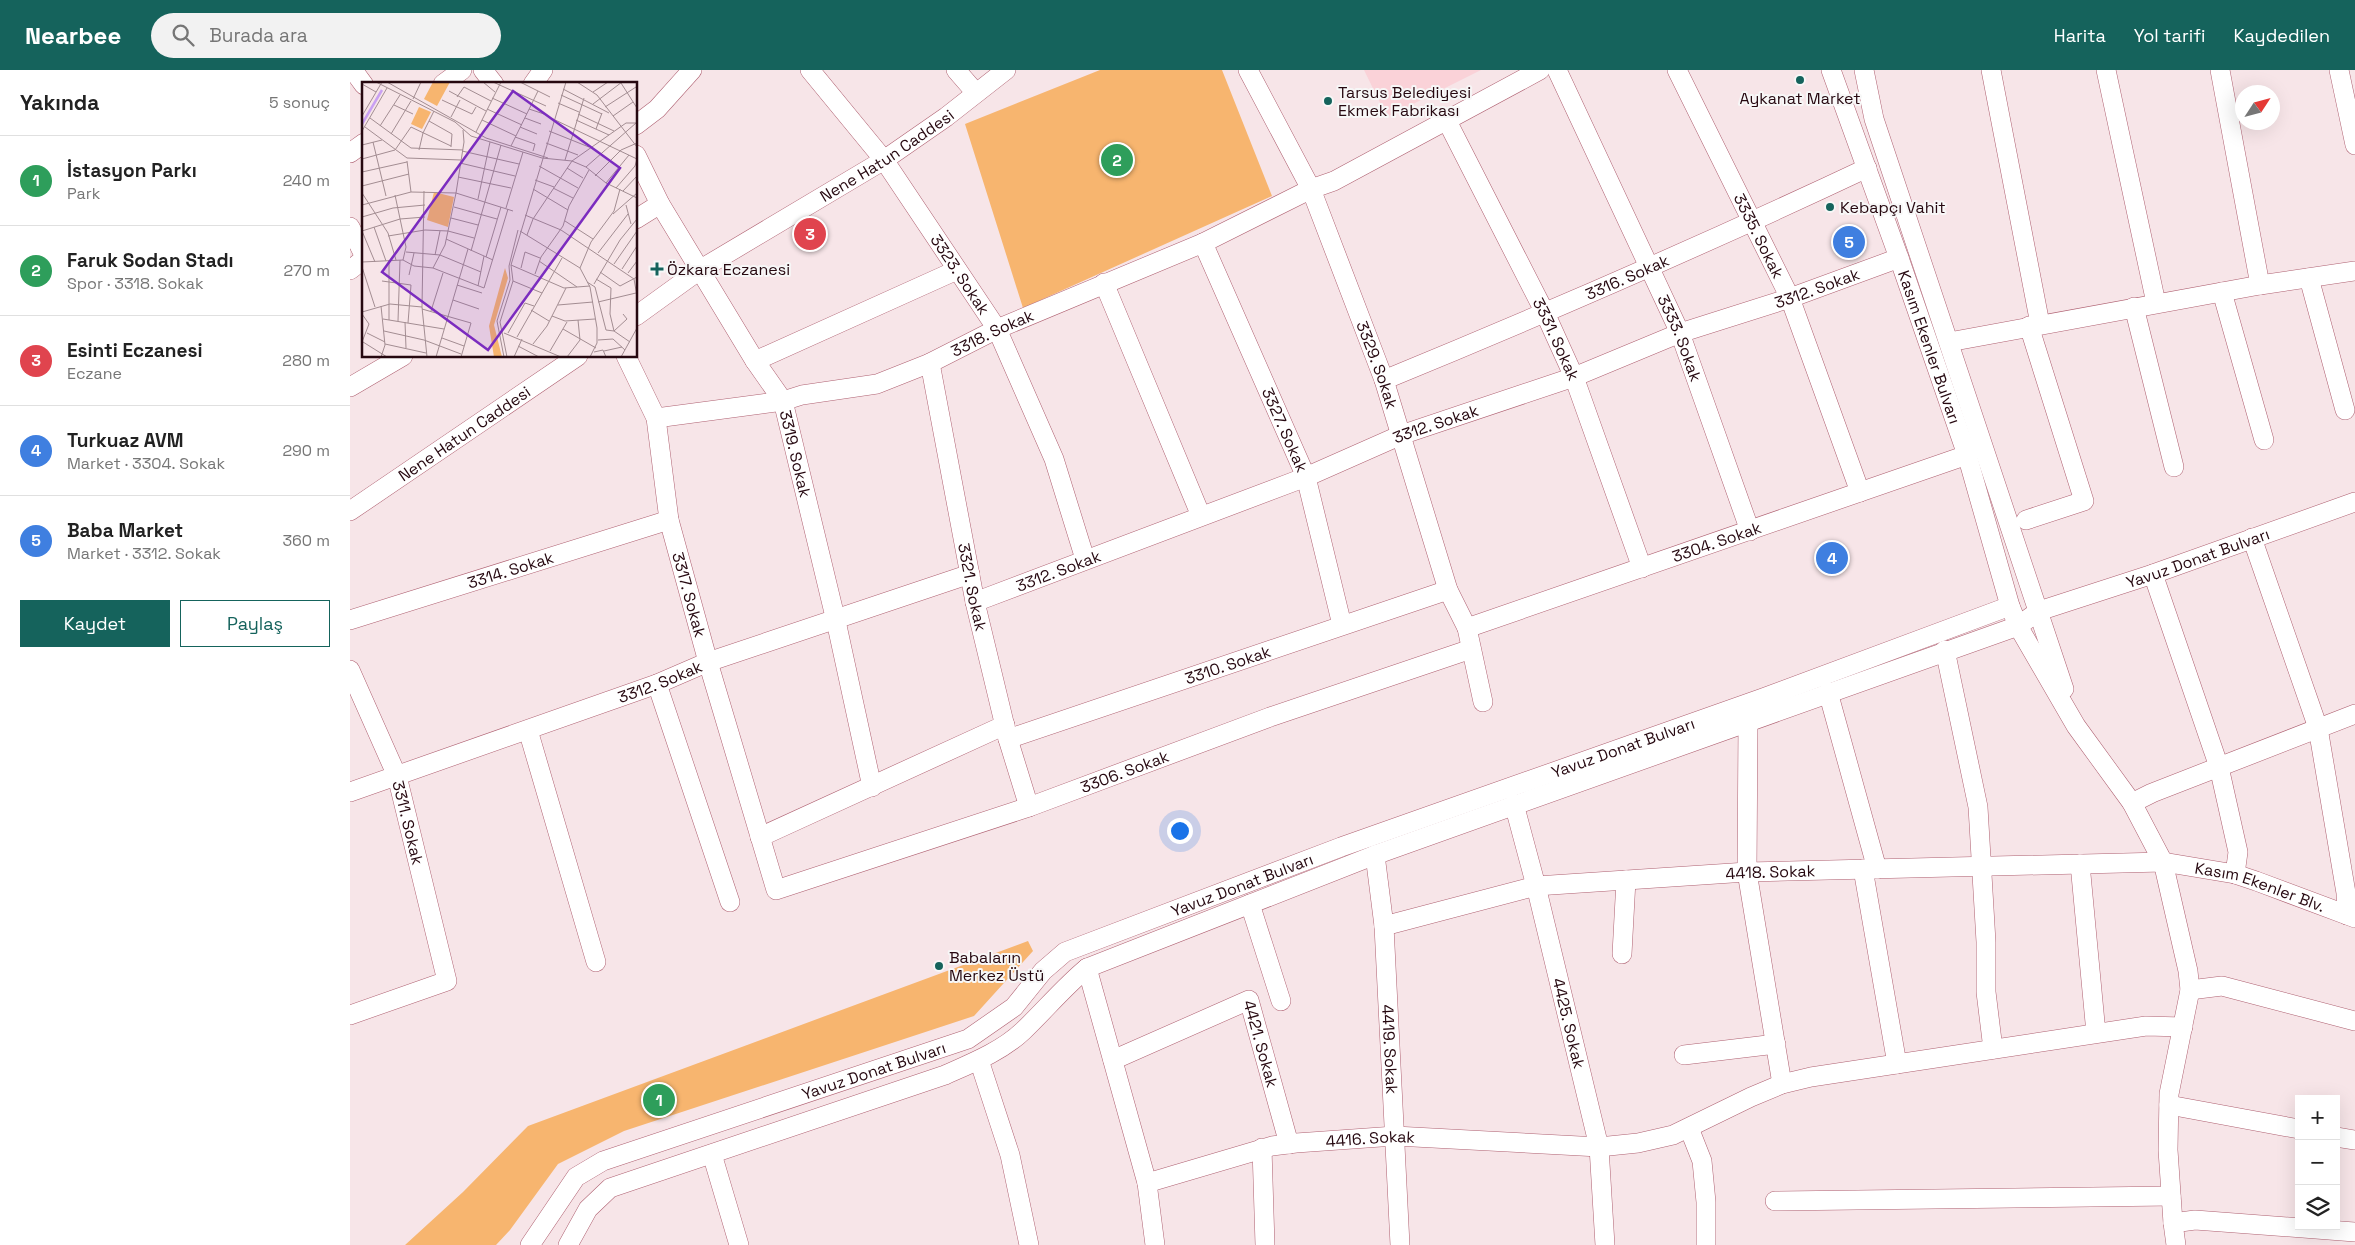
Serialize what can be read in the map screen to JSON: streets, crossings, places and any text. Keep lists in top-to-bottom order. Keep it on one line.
{"streets":{"street":["Nene Hatun Caddesi","3335. Sokak","3323. Sokak","3316. Sokak","3312. Sokak","3318. Sokak","3333. Sokak","3331. Sokak","Kasım Ekenler Bulvarı","3329. Sokak","3327. Sokak","3319. Sokak","3304. Sokak","Yavuz Donat Bulvarı","3314. Sokak","3321. Sokak","3317. Sokak","3310. Sokak","3306. Sokak","3311. Sokak","4418. Sokak","Kasım Ekenler Blv.","4425. Sokak","4421. Sokak","4419. Sokak","4416. Sokak"]},"crossings":[["Nene Hatun Caddesi","3323. Sokak"],["Nene Hatun Caddesi","3319. Sokak"],["3335. Sokak","3316. Sokak"],["3335. Sokak","3312. Sokak"],["3335. Sokak","3304. Sokak"],["3323. Sokak","3312. Sokak"],["3323. Sokak","3318. Sokak"],["3316. Sokak","3333. Sokak"],["3316. Sokak","3331. Sokak"],["3316. Sokak","Kasım Ekenler Bulvarı"],["3316. Sokak","3329. Sokak"],["3312. Sokak","3333. Sokak"],["3312. Sokak","3331. Sokak"],["3312. Sokak","Kasım Ekenler Bulvarı"],["3312. Sokak","3329. Sokak"],["3312. Sokak","3327. Sokak"],["3312. Sokak","3319. Sokak"],["3312. Sokak","3321. Sokak"],["3312. Sokak","3317. Sokak"],["3312. Sokak","3311. Sokak"],["3318. Sokak","3331. Sokak"],["3318. Sokak","3329. Sokak"],["3318. Sokak","3327. Sokak"],["3318. Sokak","3319. Sokak"],["3318. Sokak","3321. Sokak"],["3318. Sokak","3317. Sokak"],["3333. Sokak","3304. Sokak"],["3331. Sokak","3304. Sokak"],["Kasım Ekenler Bulvarı","3304. Sokak"],["Kasım Ekenler Bulvarı","Yavuz Donat Bulvarı"],["3329. Sokak","3304. Sokak"],["3329. Sokak","3310. Sokak"],["3329. Sokak","3306. Sokak"],["3327. Sokak","3310. Sokak"],["3319. Sokak","3310. Sokak"],["Yavuz Donat Bulvarı","4425. Sokak"],["Yavuz Donat Bulvarı","4419. Sokak"],["3314. Sokak","3317. Sokak"],["3321. Sokak","3310. Sokak"],["3321. Sokak","3306. Sokak"],["3317. Sokak","3310. Sokak"],["3317. Sokak","3306. Sokak"],["4418. Sokak","Kasım Ekenler Blv."],["4418. Sokak","4425. Sokak"],["4418. Sokak","4419. Sokak"],["4425. Sokak","4416. Sokak"],["4421. Sokak","4416. Sokak"],["4419. Sokak","4416. Sokak"]],"places":{"other":["Aykanat Market","Tarsus Belediyesi Ekmek Fabrikası","Kebapçı Vahit","Babaların Merkez Üstü"],"health":["Özkara Eczanesi"]},"north":"top right","page":{"header":"Nearbee","search":"Burada ara","nav":["Harita","Yol tarifi","Kaydedilen"],"heading":["Yakında","5 sonuç"],"list":[{"mark":"1","name":"İstasyon Parkı","note":"Park","value":"240 m"},{"mark":"2","name":"Faruk Sodan Stadı","note":"Spor · 3318. Sokak","value":"270 m"},{"mark":"3","name":"Esinti Eczanesi","note":"Eczane","value":"280 m"},{"mark":"4","name":"Turkuaz AVM","note":"Market · 3304. Sokak","value":"290 m"},{"mark":"5","name":"Baba Market","note":"Market · 3312. Sokak","value":"360 m"}],"pins":["2","3","5","4","1"],"buttons":["Kaydet","Paylaş"],"map_buttons":["+","−"]}}
